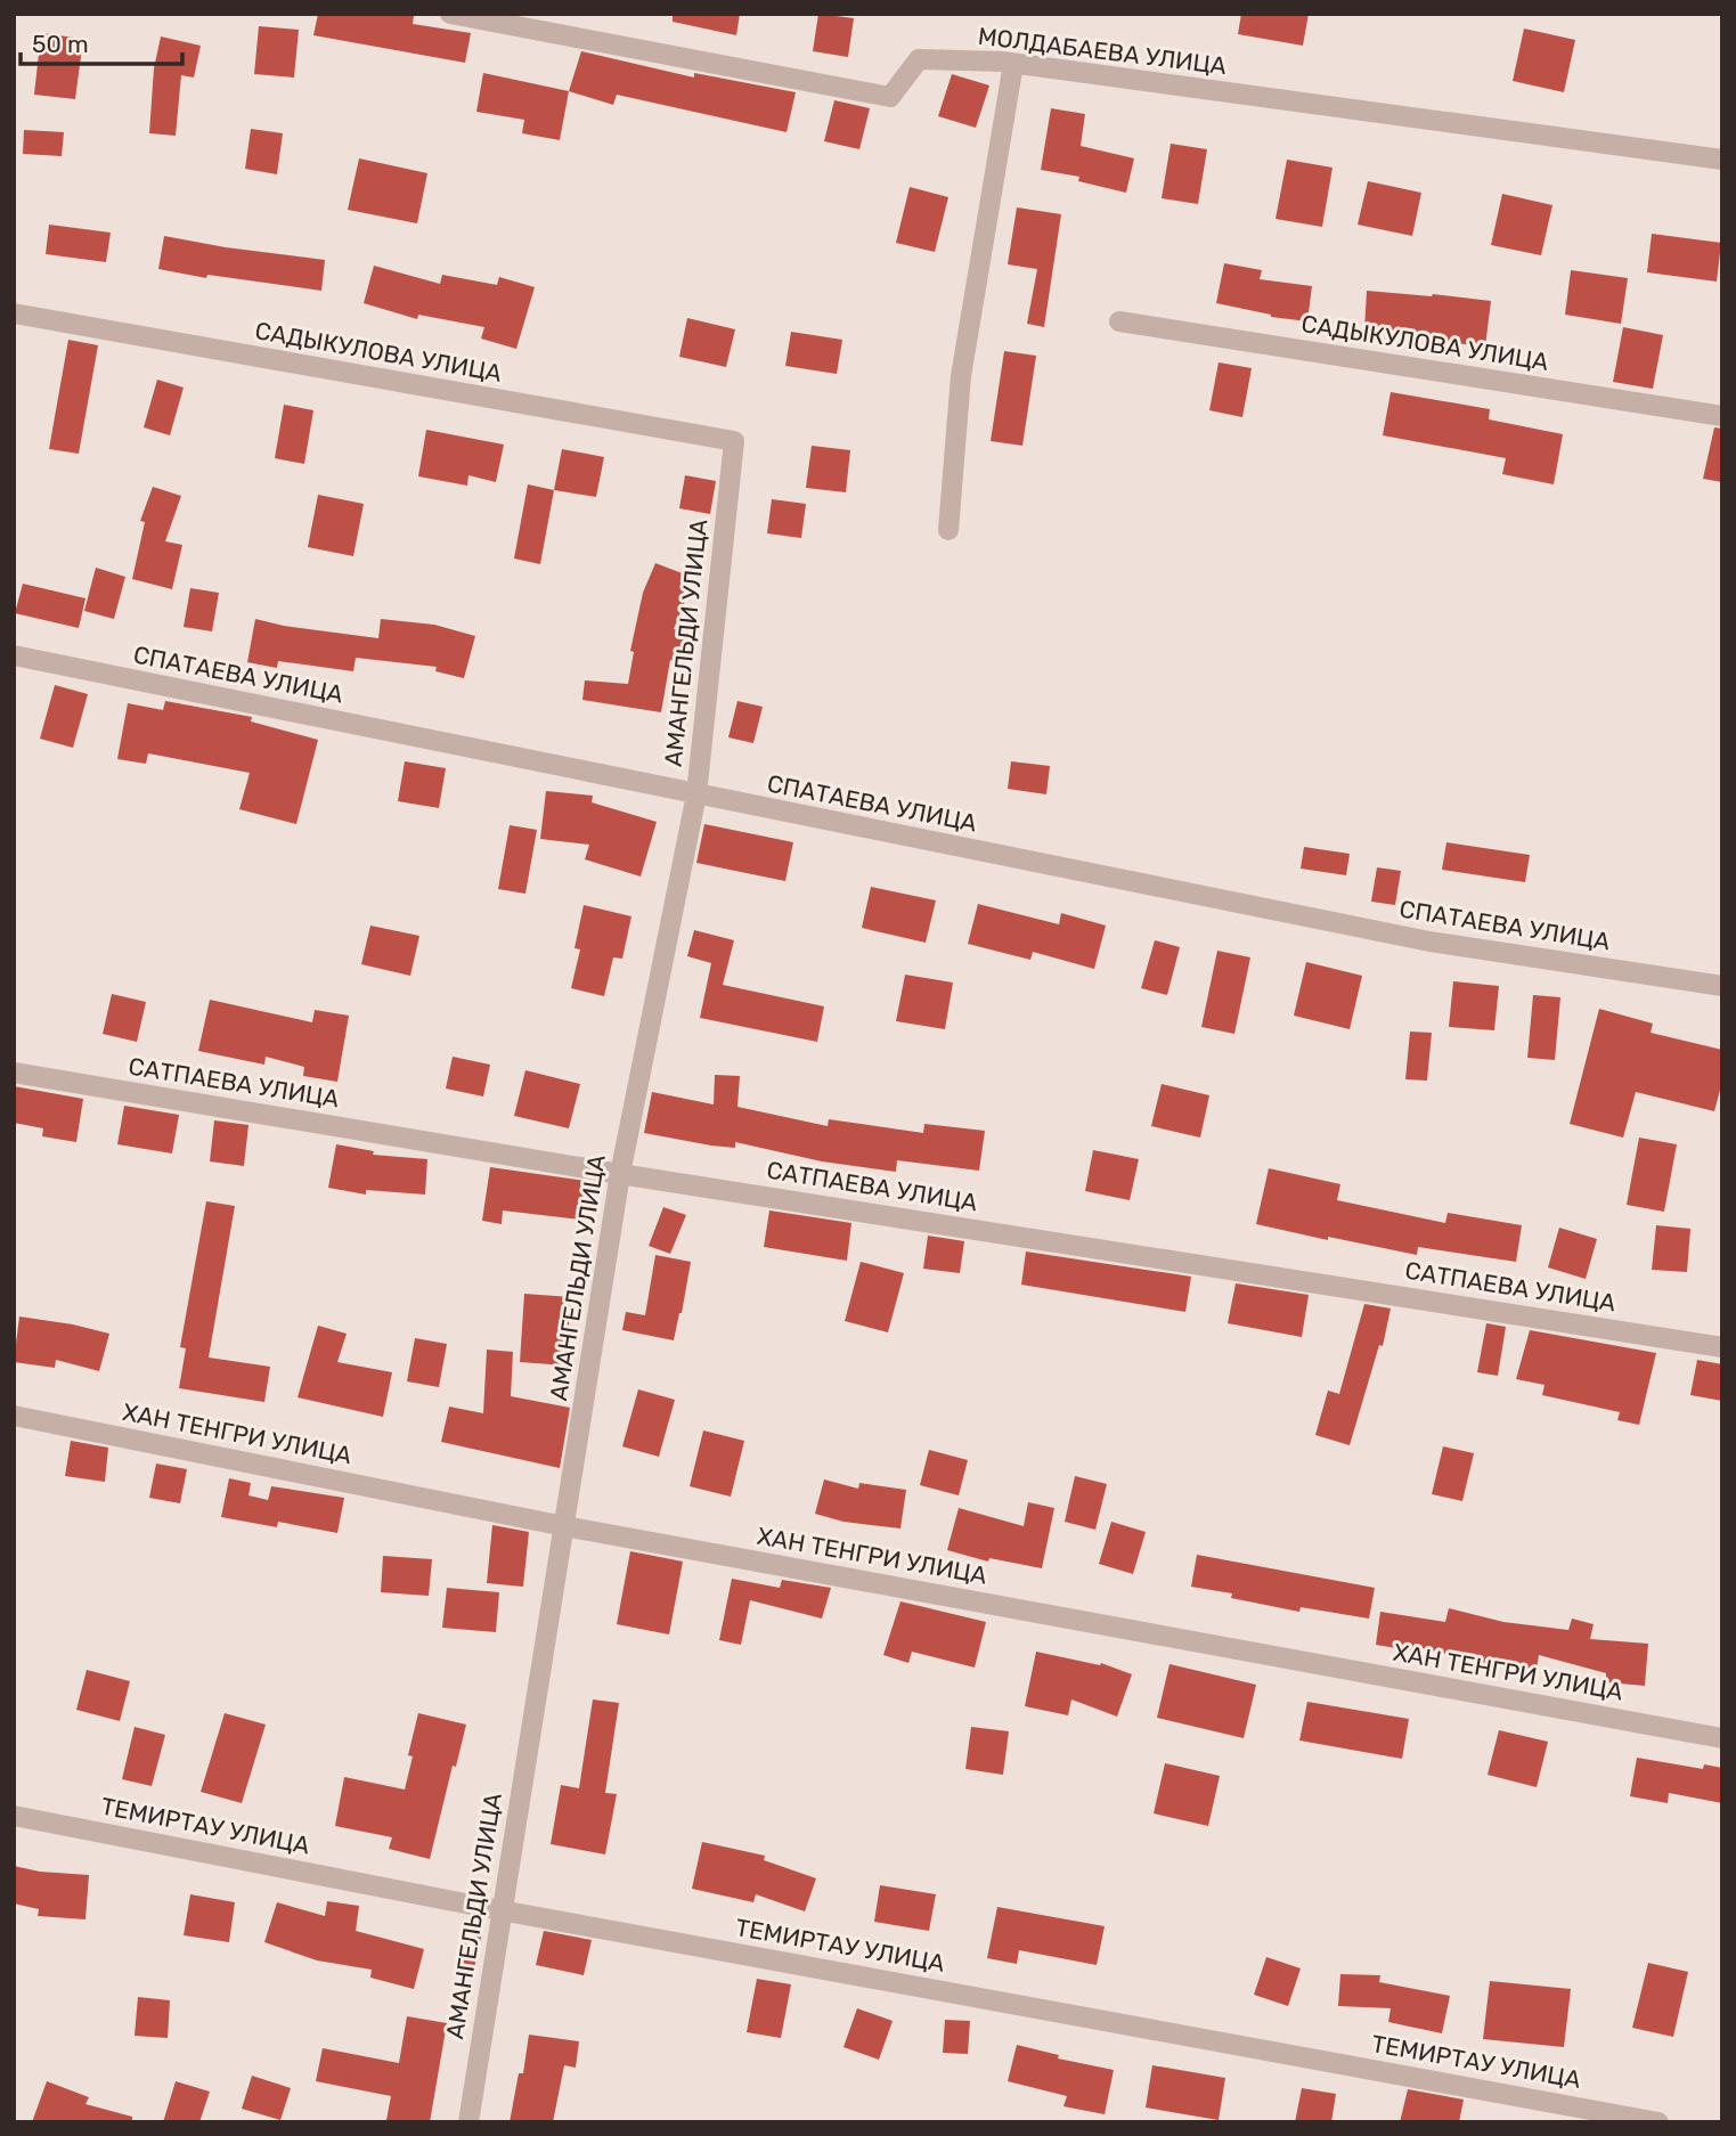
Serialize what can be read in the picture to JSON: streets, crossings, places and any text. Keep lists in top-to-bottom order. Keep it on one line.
{"streets":{"street":["МОЛДАБАЕВА УЛИЦА","САДЫКУЛОВА УЛИЦА","АМАНГЕЛЬДИ УЛИЦА","СПАТАЕВА УЛИЦА","САТПАЕВА УЛИЦА","ХАН ТЕНГРИ УЛИЦА","ТЕМИРТАУ УЛИЦА"]},"crossings":[["САДЫКУЛОВА УЛИЦА","АМАНГЕЛЬДИ УЛИЦА"],["АМАНГЕЛЬДИ УЛИЦА","СПАТАЕВА УЛИЦА"],["АМАНГЕЛЬДИ УЛИЦА","САТПАЕВА УЛИЦА"],["АМАНГЕЛЬДИ УЛИЦА","ХАН ТЕНГРИ УЛИЦА"],["АМАНГЕЛЬДИ УЛИЦА","ТЕМИРТАУ УЛИЦА"]],"scale_bar":"50 m"}
